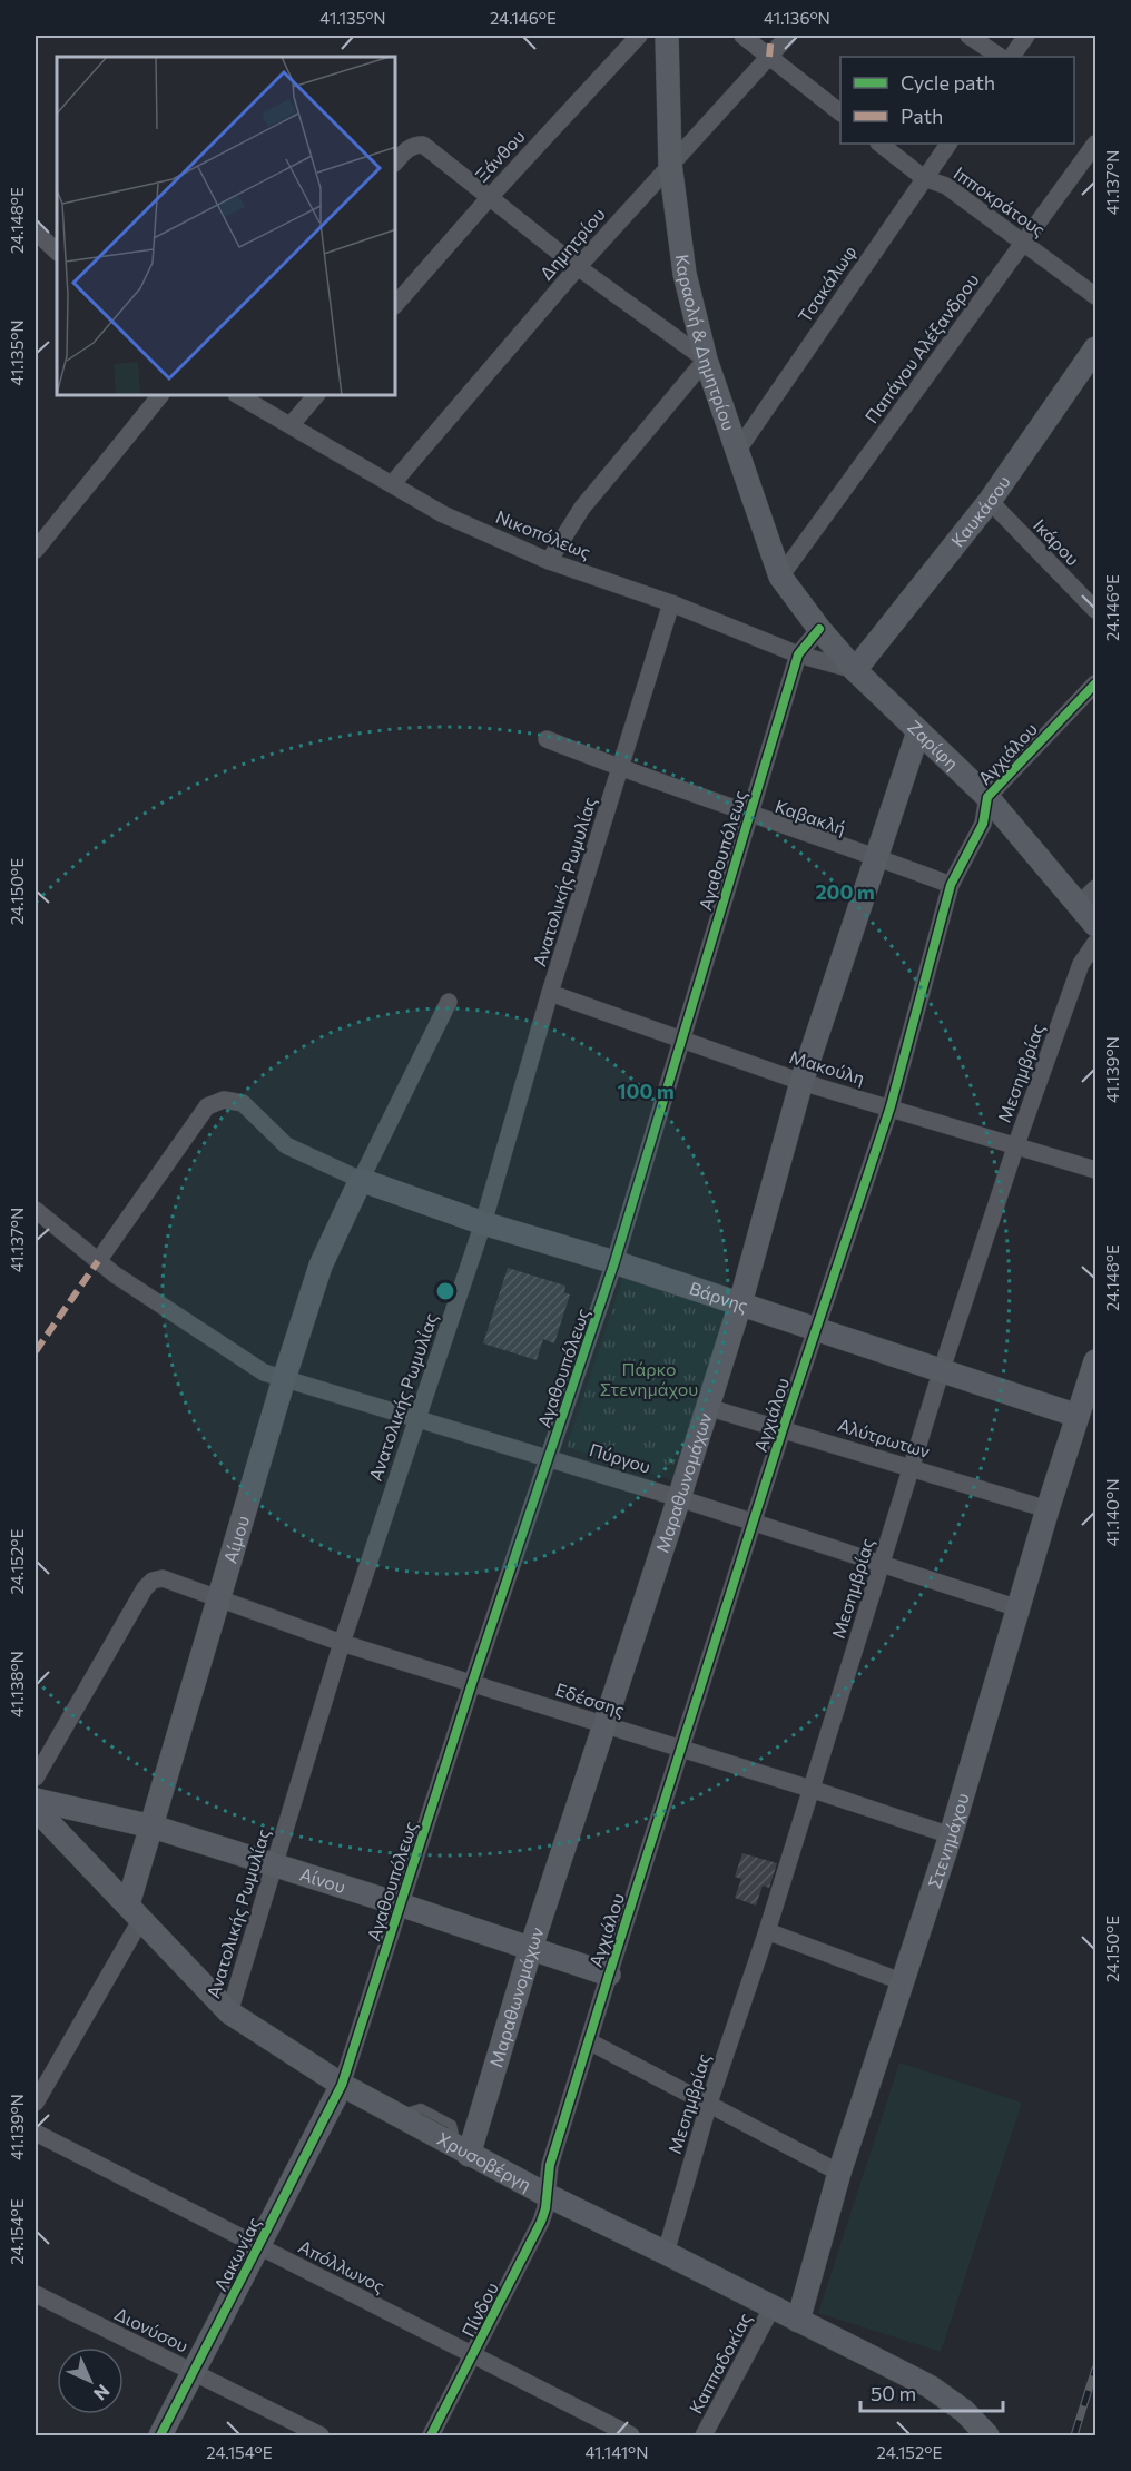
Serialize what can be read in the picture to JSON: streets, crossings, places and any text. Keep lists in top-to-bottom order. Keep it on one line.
{"streets":{"street":["Ξάνθου","Ιπποκράτους","Δημητρίου","Τσακάλωφ","Καραολή & Δημητρίου","Παπάγου Αλέξανδρου","Καυκάσου","Νικοπόλεως","Ικάρου","Ζαρίφη","Αγχιάλου","Καβακλή","Αγαθουπόλεως","Ανατολικής Ρωμυλίας","Μακούλη","Μεσημβρίας","Βάρνης","Αλύτρωτων","Πύργου","Μαραθωνομάχων","Αίμου","Εδέσσης","Στενημάχου","Αίνου","Χρυσοβέργη","Λακωνίας","Απόλλωνος","Πίνδου","Διονύσου","Καππαδοκίας"]},"crossings":[["Ιπποκράτους","Τσακάλωφ"],["Ιπποκράτους","Παπάγου Αλέξανδρου"],["Δημητρίου","Καραολή & Δημητρίου"],["Δημητρίου","Νικοπόλεως"],["Τσακάλωφ","Καραολή & Δημητρίου"],["Καραολή & Δημητρίου","Παπάγου Αλέξανδρου"],["Καραολή & Δημητρίου","Ζαρίφη"],["Καυκάσου","Νικοπόλεως"],["Καυκάσου","Ικάρου"],["Καυκάσου","Ζαρίφη"],["Νικοπόλεως","Ζαρίφη"],["Νικοπόλεως","Αγαθουπόλεως"],["Νικοπόλεως","Ανατολικής Ρωμυλίας"],["Ζαρίφη","Αγχιάλου"],["Ζαρίφη","Μαραθωνομάχων"],["Αγχιάλου","Καβακλή"],["Αγχιάλου","Μακούλη"],["Αγχιάλου","Βάρνης"],["Αγχιάλου","Αλύτρωτων"],["Αγχιάλου","Πύργου"],["Αγχιάλου","Εδέσσης"],["Αγχιάλου","Αίνου"],["Αγχιάλου","Χρυσοβέργη"],["Αγχιάλου","Πίνδου"],["Καβακλή","Αγαθουπόλεως"],["Καβακλή","Ανατολικής Ρωμυλίας"],["Καβακλή","Μαραθωνομάχων"],["Αγαθουπόλεως","Μακούλη"],["Αγαθουπόλεως","Βάρνης"],["Αγαθουπόλεως","Πύργου"],["Αγαθουπόλεως","Εδέσσης"],["Αγαθουπόλεως","Αίνου"],["Αγαθουπόλεως","Χρυσοβέργη"],["Αγαθουπόλεως","Λακωνίας"],["Ανατολικής Ρωμυλίας","Μακούλη"],["Ανατολικής Ρωμυλίας","Βάρνης"],["Ανατολικής Ρωμυλίας","Πύργου"],["Ανατολικής Ρωμυλίας","Εδέσσης"],["Ανατολικής Ρωμυλίας","Αίνου"],["Ανατολικής Ρωμυλίας","Χρυσοβέργη"],["Μακούλη","Μεσημβρίας"],["Μακούλη","Μαραθωνομάχων"],["Μεσημβρίας","Βάρνης"],["Μεσημβρίας","Αλύτρωτων"],["Μεσημβρίας","Πύργου"],["Μεσημβρίας","Εδέσσης"],["Μεσημβρίας","Χρυσοβέργη"],["Βάρνης","Μαραθωνομάχων"],["Βάρνης","Αίμου"],["Βάρνης","Στενημάχου"],["Αλύτρωτων","Μαραθωνομάχων"],["Αλύτρωτων","Στενημάχου"],["Πύργου","Μαραθωνομάχων"],["Πύργου","Αίμου"],["Πύργου","Στενημάχου"],["Μαραθωνομάχων","Εδέσσης"],["Μαραθωνομάχων","Αίνου"],["Μαραθωνομάχων","Χρυσοβέργη"],["Αίμου","Εδέσσης"],["Αίμου","Αίνου"],["Αίμου","Χρυσοβέργη"],["Εδέσσης","Στενημάχου"],["Στενημάχου","Χρυσοβέργη"],["Χρυσοβέργη","Λακωνίας"],["Χρυσοβέργη","Πίνδου"],["Χρυσοβέργη","Καππαδοκίας"],["Λακωνίας","Απόλλωνος"],["Λακωνίας","Διονύσου"],["Απόλλωνος","Πίνδου"]],"parks":["Πάρκο Στενημάχου"],"legend":["Cycle path","Path"],"scale_bar":"50 m","north":"bottom right","coordinates":["41.135°N","24.146°E","41.136°N","41.137°N","24.148°E","24.150°E","41.139°N","41.140°N","24.152°E","41.138°N","24.154°E","41.141°N"],"rings":["200 m","100 m"]}
